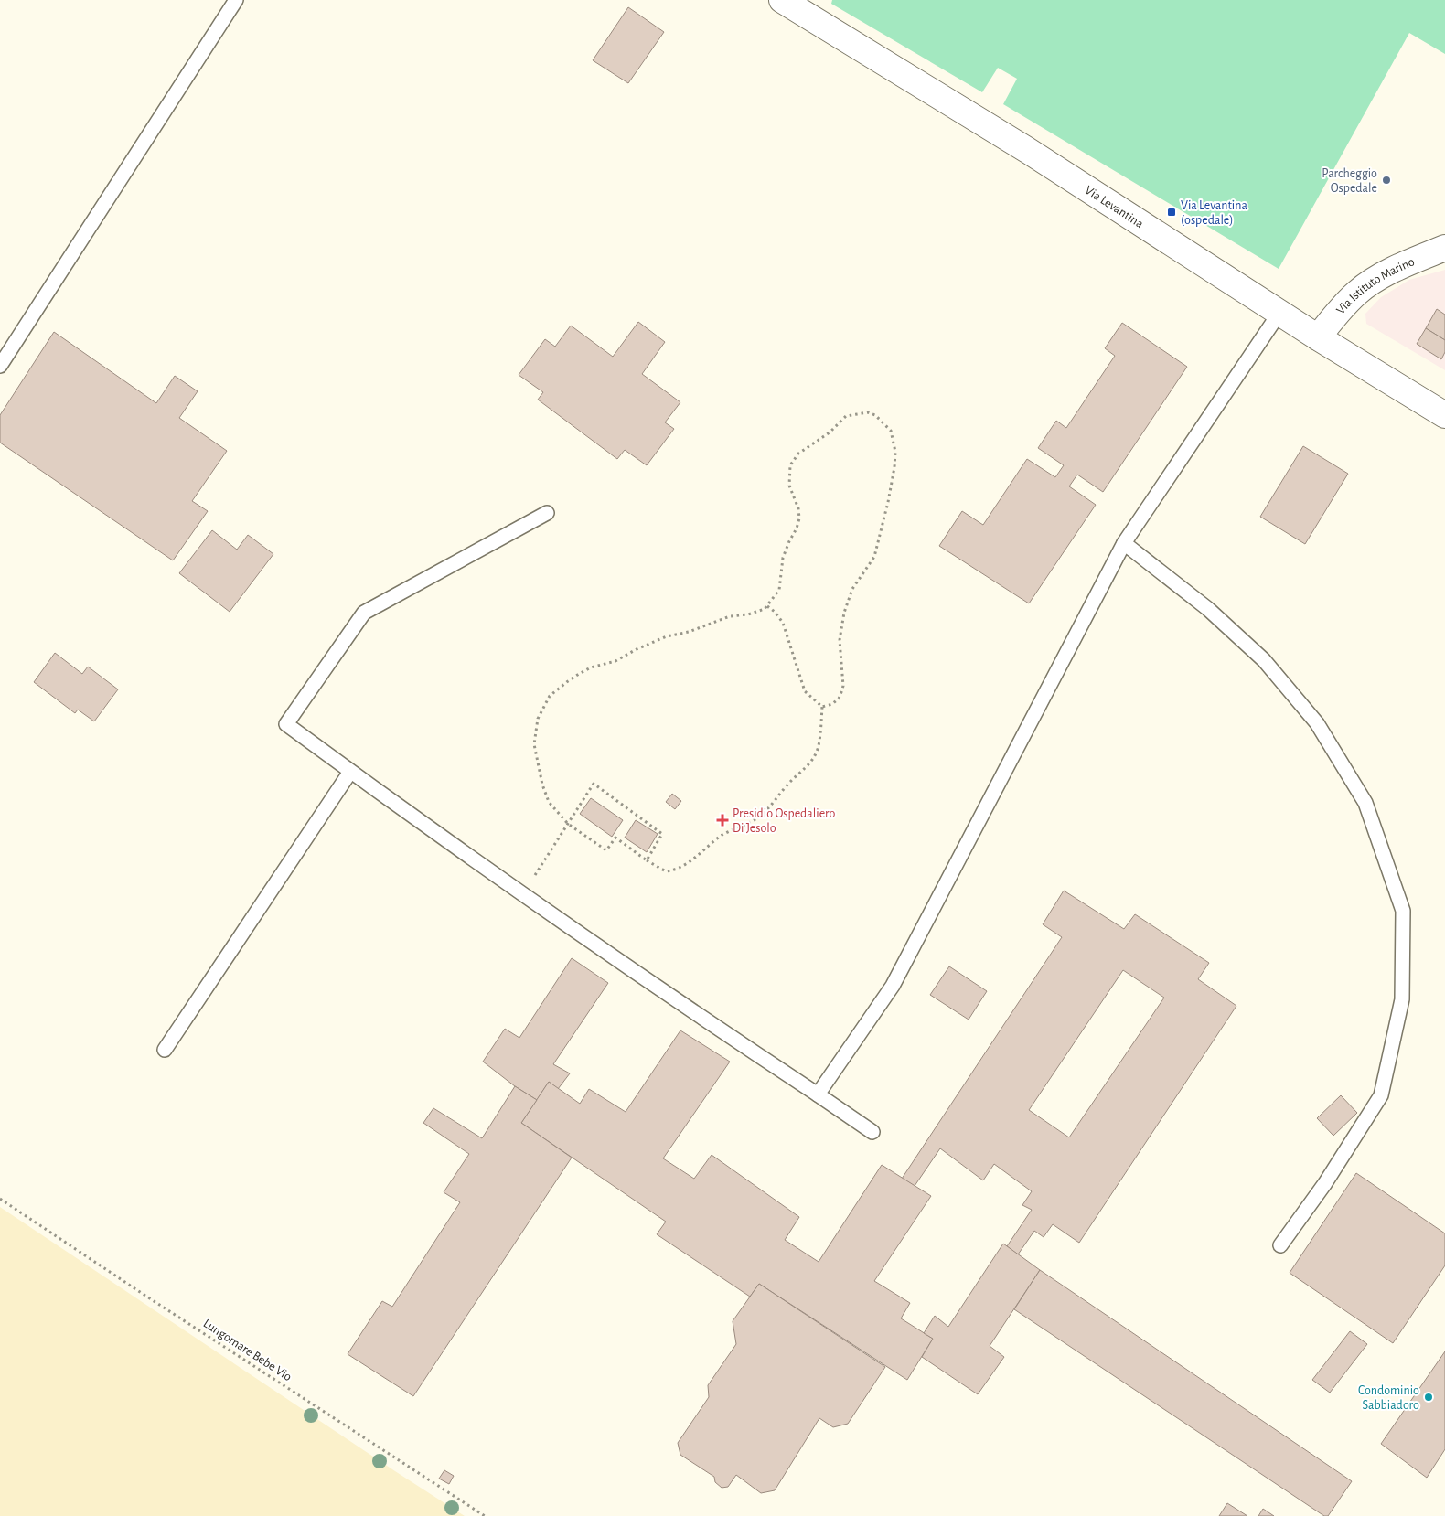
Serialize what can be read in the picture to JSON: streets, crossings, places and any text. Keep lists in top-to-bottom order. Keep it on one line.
{"streets":{"street":["Via Levantina","Via Istituto Marino"],"path":["Lungomare Bebe Vio"]},"crossings":[["Via Levantina","Via Istituto Marino"]],"places":{"other":["Parcheggio Ospedale","Condominio Sabbiadoro"],"transit":["Via Levantina (ospedale)"],"health":["Presidio Ospedaliero Di Jesolo"]}}
